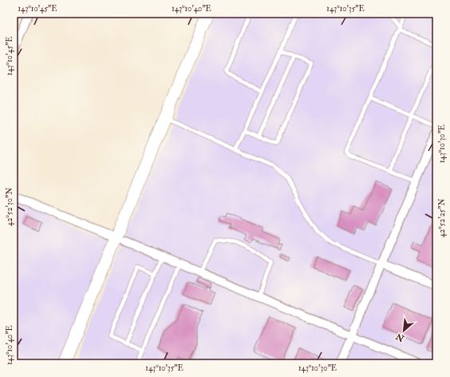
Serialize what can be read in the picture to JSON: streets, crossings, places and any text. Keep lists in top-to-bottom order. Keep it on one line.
{"north":"bottom left","coordinates":["143°10'45\"E","143°10'40\"E","143°10'35\"E","143°10'30\"E","42°52'30\"N","42°52'25\"N"]}
